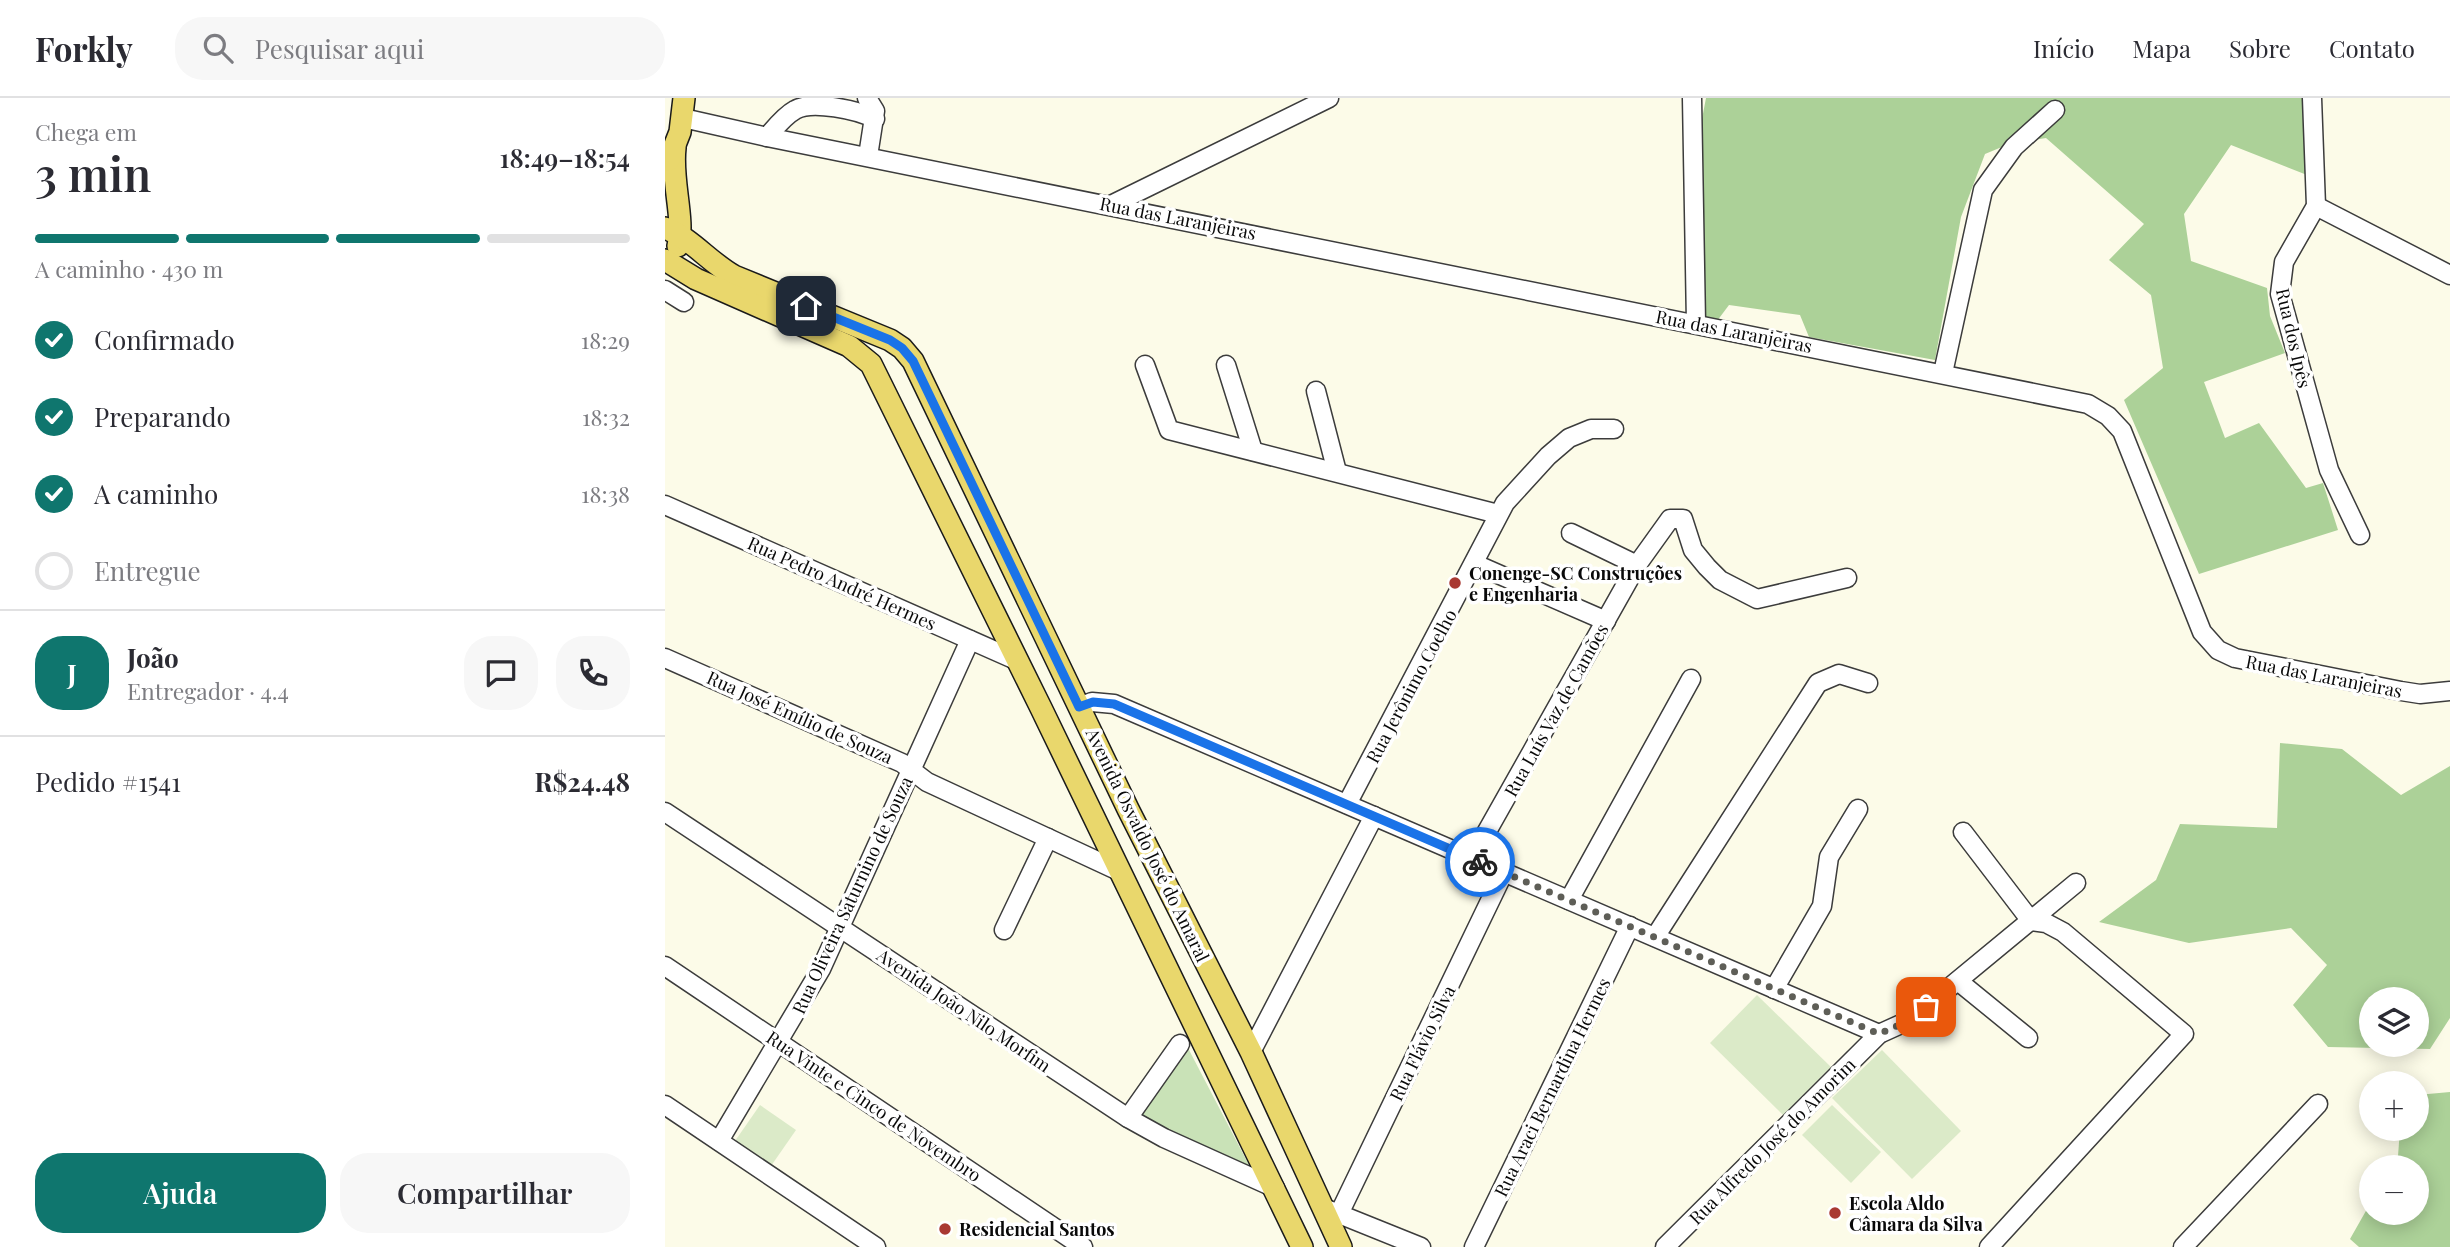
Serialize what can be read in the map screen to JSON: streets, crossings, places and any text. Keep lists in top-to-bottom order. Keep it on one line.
{"streets":{"main road":["Avenida Osvaldo José do Amaral"],"street":["Rua das Laranjeiras","Rua dos Ipês","Rua Pedro André Hermes","Rua Jerônimo Coelho","Rua Luís Vaz de Camões","Rua José Emílio de Souza","Rua Oliveira Saturnino de Souza","Avenida João Nilo Morfim","Rua Flávio Silva","Rua Araci Bernardina Hermes","Rua Vinte e Cinco de Novembro","Rua Alfredo José do Amorim"]},"crossings":[["Rua Pedro André Hermes","Avenida Osvaldo José do Amaral"],["Rua Pedro André Hermes","Rua Oliveira Saturnino de Souza"],["Rua José Emílio de Souza","Avenida Osvaldo José do Amaral"],["Rua José Emílio de Souza","Rua Oliveira Saturnino de Souza"],["Avenida Osvaldo José do Amaral","Avenida João Nilo Morfim"],["Avenida Osvaldo José do Amaral","Rua Flávio Silva"],["Rua Oliveira Saturnino de Souza","Avenida João Nilo Morfim"],["Rua Oliveira Saturnino de Souza","Rua Vinte e Cinco de Novembro"]],"places":["Conenge-SC Construções e Engenharia","Escola Aldo Câmara da Silva","Residencial Santos"],"page":{"header":"Forkly","search":"Pesquisar aqui","nav":["Início","Mapa","Sobre","Contato"],"heading":["3 min","Chega em","18:49–18:54"],"panel":["João","Entregador · 4.4","Pedido #1541","R$24.48"],"bar":"A caminho · 430 m","list":[["Confirmado","18:29"],["Preparando","18:32"],["A caminho","18:38"],"Entregue"],"round":"J","map_buttons":["+","−"],"buttons":["Ajuda","Compartilhar"]}}
